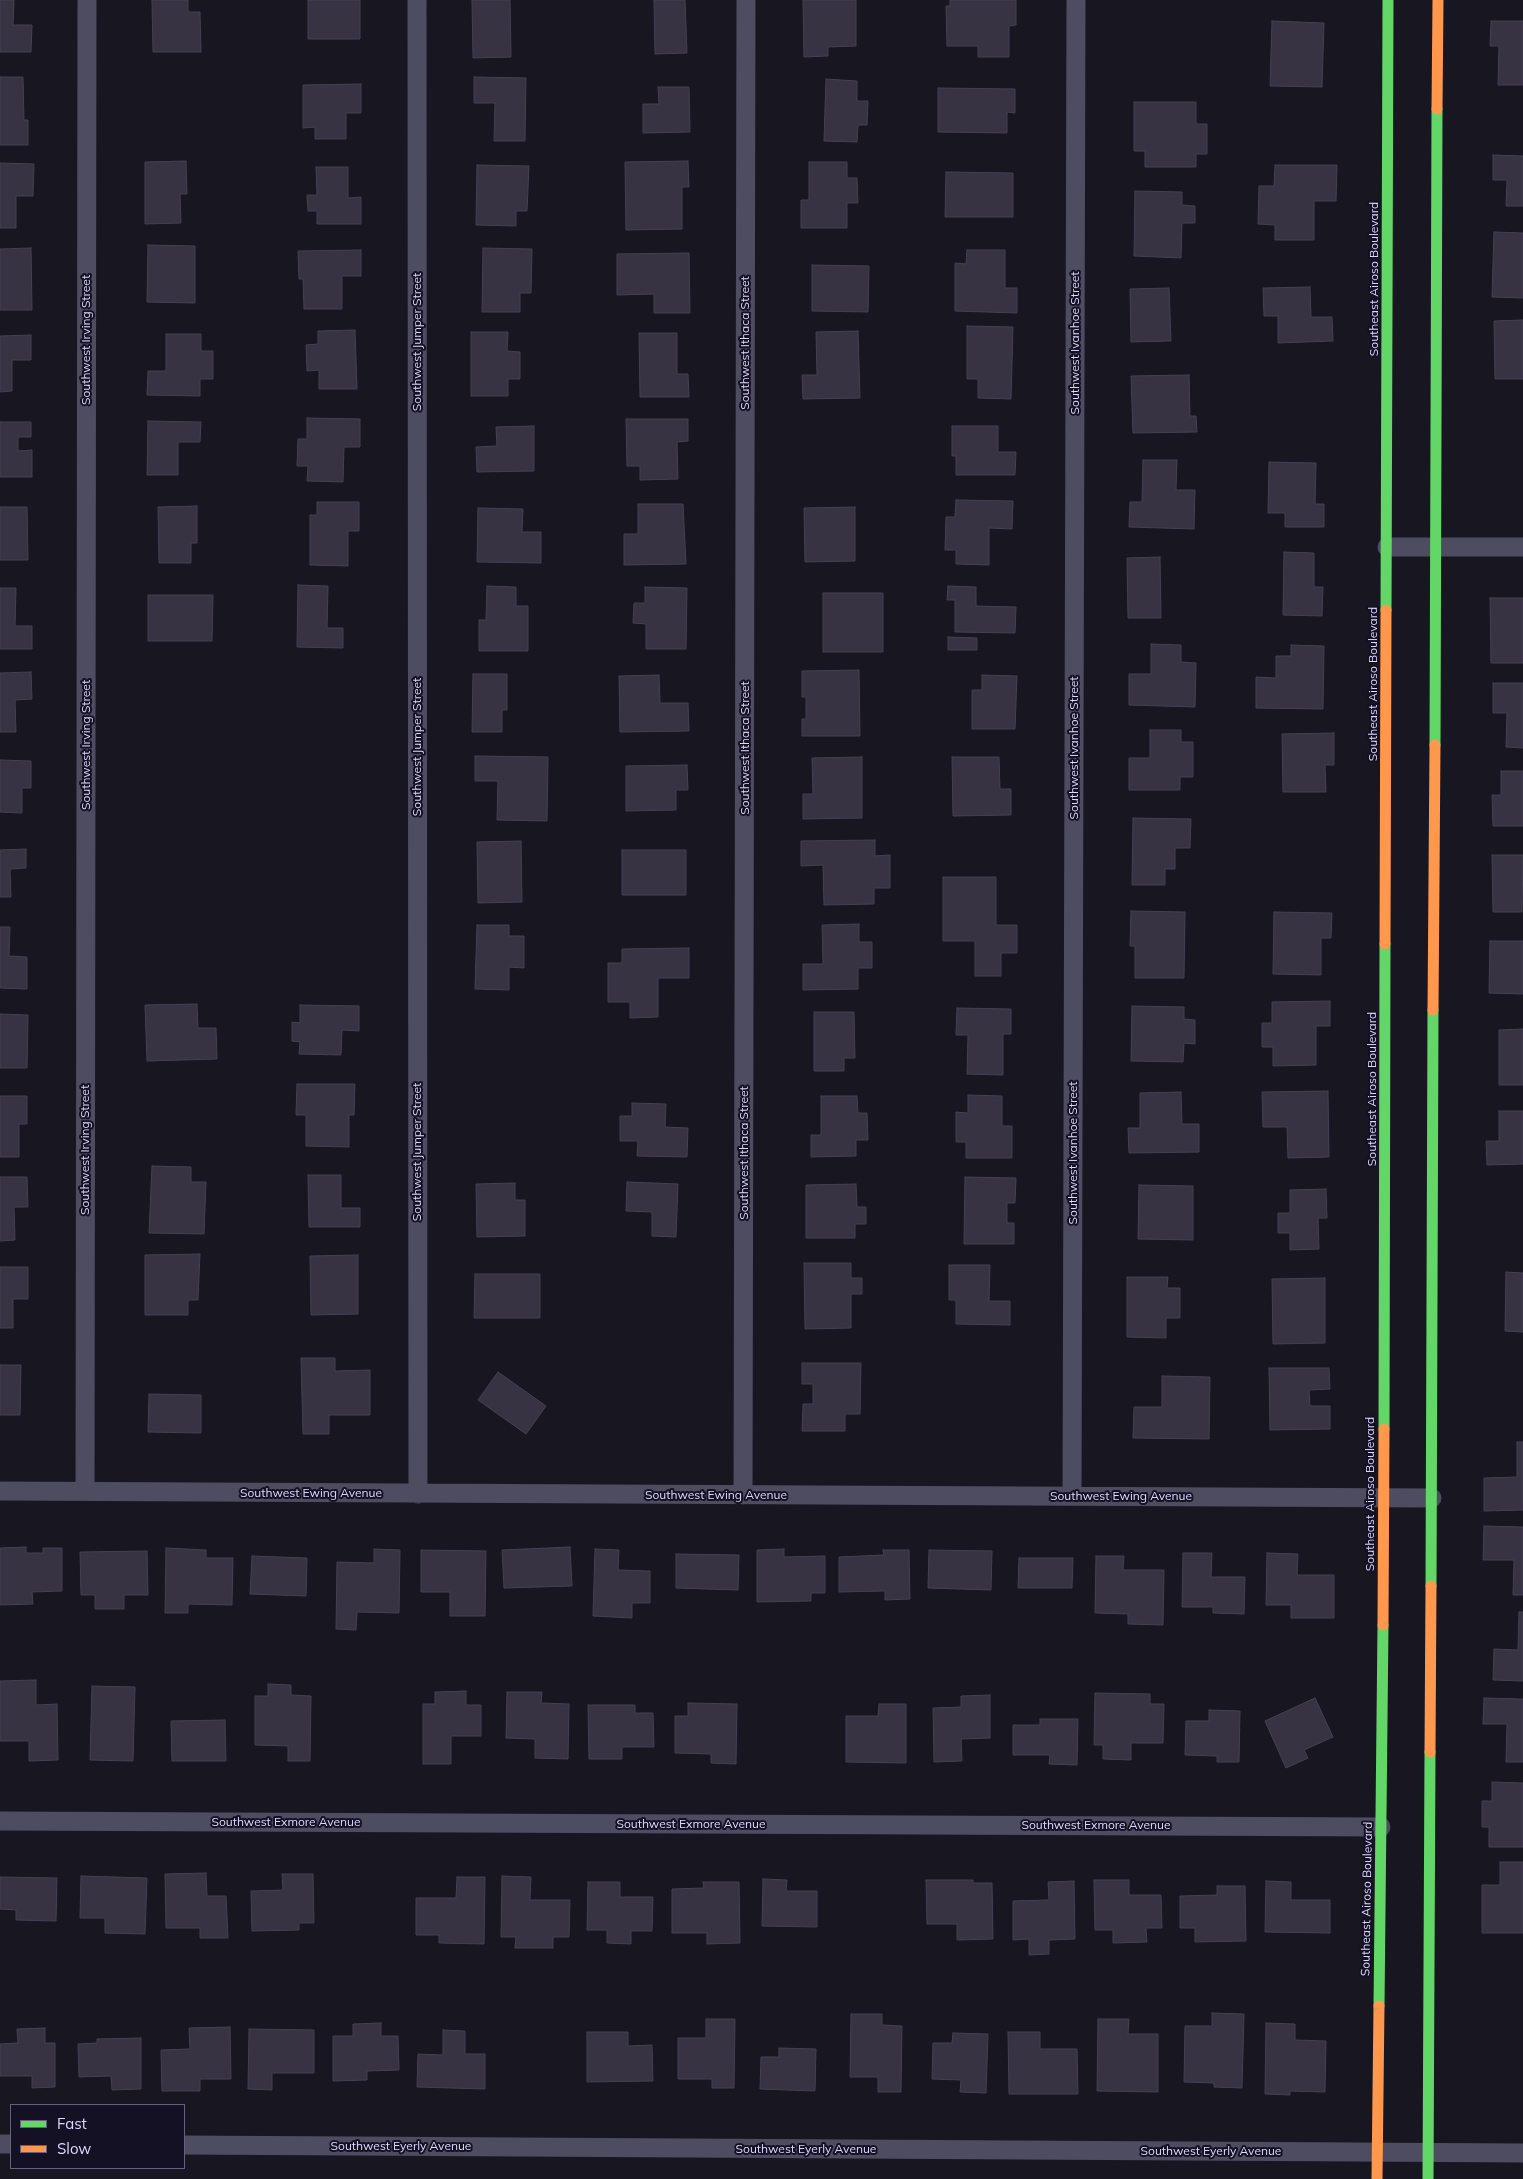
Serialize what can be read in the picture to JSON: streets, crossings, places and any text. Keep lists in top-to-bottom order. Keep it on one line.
{"streets":{"main road":["Southeast Airoso Boulevard"],"street":["Southwest Irving Street","Southwest Jumper Street","Southwest Ithaca Street","Southwest Ivanhoe Street","Southwest Ewing Avenue","Southwest Exmore Avenue","Southwest Eyerly Avenue"]},"crossings":[["Southeast Airoso Boulevard","Southwest Ewing Avenue"],["Southeast Airoso Boulevard","Southwest Exmore Avenue"],["Southeast Airoso Boulevard","Southwest Eyerly Avenue"],["Southwest Irving Street","Southwest Ewing Avenue"],["Southwest Jumper Street","Southwest Ewing Avenue"],["Southwest Ithaca Street","Southwest Ewing Avenue"],["Southwest Ivanhoe Street","Southwest Ewing Avenue"]],"legend":["Fast","Slow"]}
